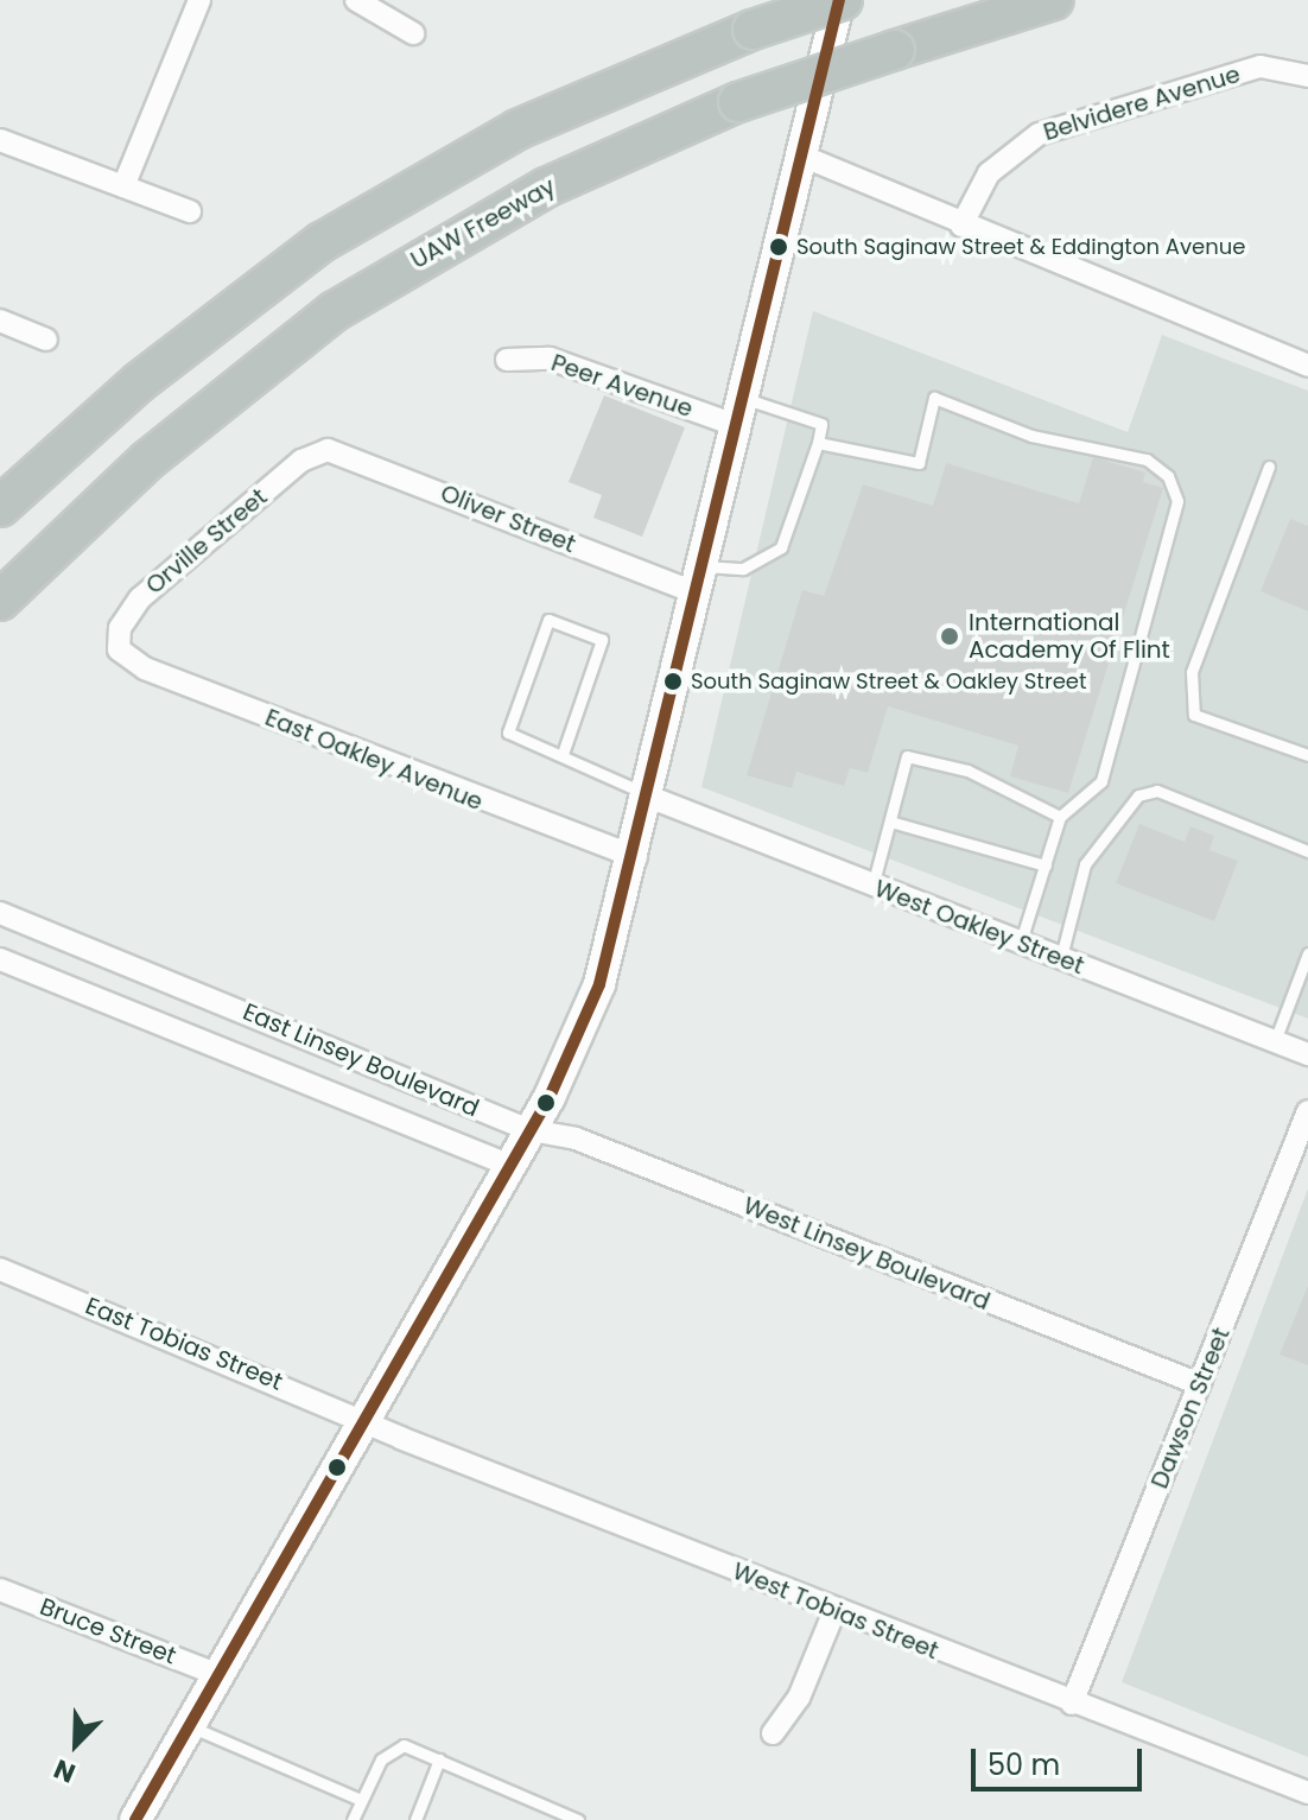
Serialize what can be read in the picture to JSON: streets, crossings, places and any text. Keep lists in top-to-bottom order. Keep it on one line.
{"streets":{"highway":["UAW Freeway"],"street":["Belvidere Avenue","Peer Avenue","Oliver Street","Orville Street","East Oakley Avenue","West Oakley Street","East Linsey Boulevard","West Linsey Boulevard","East Tobias Street","Dawson Street","West Tobias Street","Bruce Street"]},"crossings":[["Oliver Street","Orville Street"],["Orville Street","East Oakley Avenue"],["East Linsey Boulevard","West Linsey Boulevard"],["West Linsey Boulevard","Dawson Street"],["East Tobias Street","West Tobias Street"],["Dawson Street","West Tobias Street"]],"places":["South Saginaw Street & Eddington Avenue","International Academy Of Flint","South Saginaw Street & Oakley Street"],"scale_bar":"50 m","north":"bottom left"}
